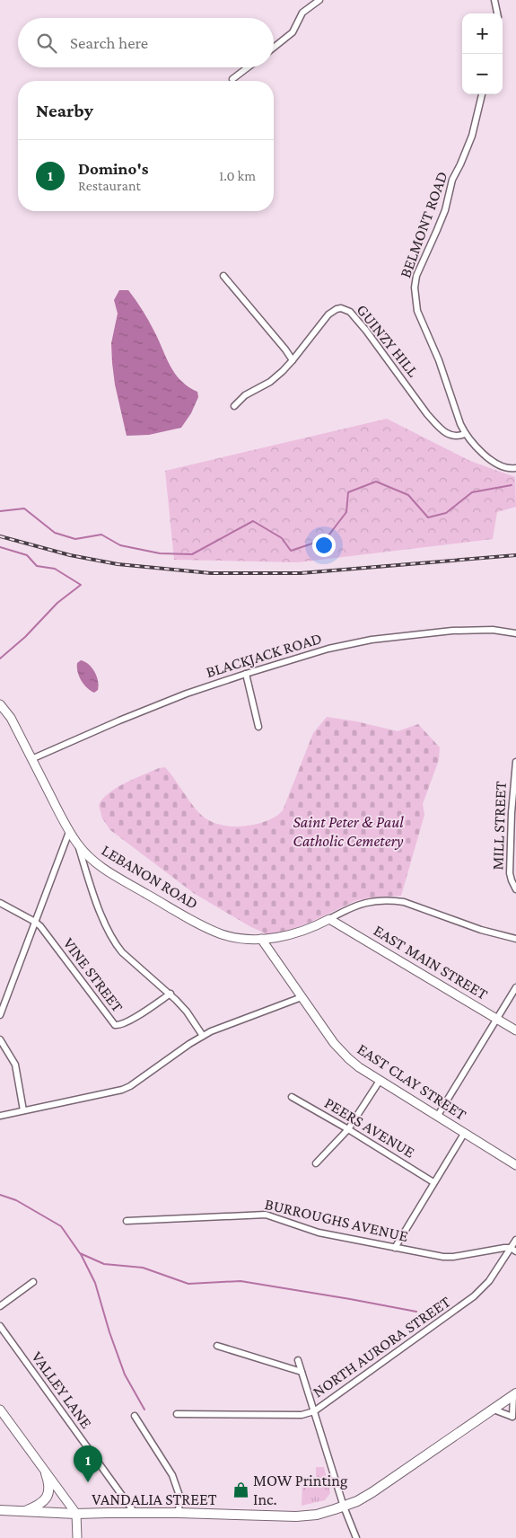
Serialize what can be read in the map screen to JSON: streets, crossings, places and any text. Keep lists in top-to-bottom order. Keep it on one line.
{"streets":{"main road":["VANDALIA STREET"],"street":["BELMONT ROAD","GUINZY HILL","BLACKJACK ROAD","MILL STREET","LEBANON ROAD","EAST MAIN STREET","VINE STREET","EAST CLAY STREET","PEERS AVENUE","BURROUGHS AVENUE","NORTH AURORA STREET","VALLEY LANE"]},"crossings":[["BELMONT ROAD","GUINZY HILL"],["BLACKJACK ROAD","LEBANON ROAD"],["LEBANON ROAD","EAST MAIN STREET"],["LEBANON ROAD","EAST CLAY STREET"],["BURROUGHS AVENUE","NORTH AURORA STREET"],["VALLEY LANE","VANDALIA STREET"]],"parks":["Saint Peter & Paul Catholic Cemetery"],"places":{"shop":["MOW Printing Inc."]},"page":{"map_buttons":["+","−"],"search":"Search here","heading":"Nearby","list":[{"mark":"1","name":"Domino's","note":"Restaurant","value":"1.0 km"}],"pins":"1"}}
